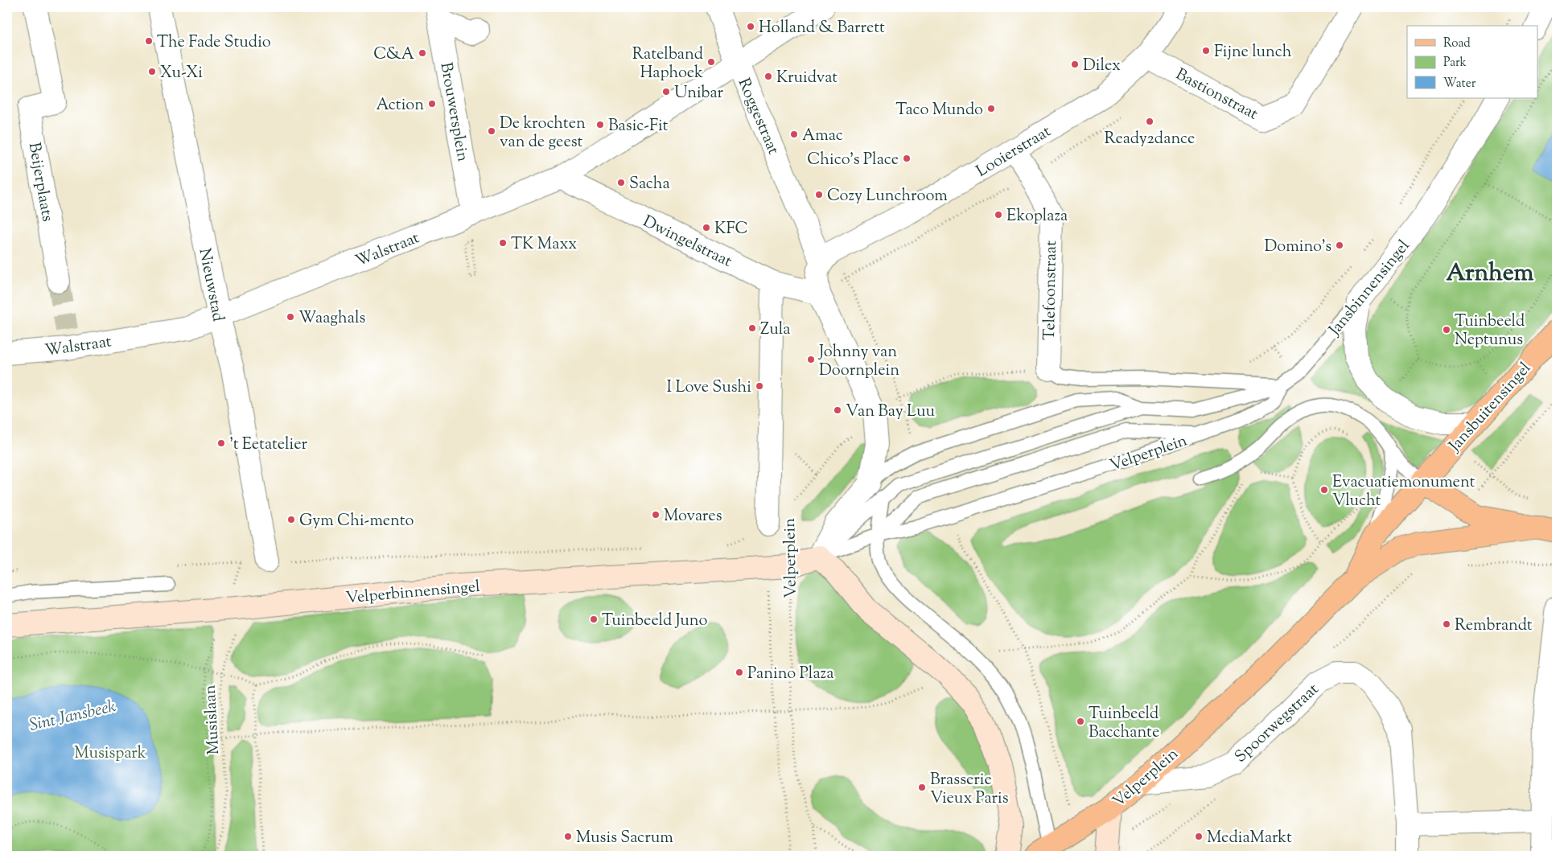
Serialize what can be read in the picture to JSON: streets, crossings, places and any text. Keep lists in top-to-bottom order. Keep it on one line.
{"streets":{"main road":["Jansbuitensingel","Velperplein"],"street":["Bastionstraat","Brouwersplein","Roggestraat","Looierstraat","Beijerplaats","Dwingelstraat","Walstraat","Nieuwstad","Jansbinnensingel","Telefoonstraat","Velperbinnensingel","Spoorwegstraat"],"path":["Musislaan"]},"crossings":[["Bastionstraat","Looierstraat"],["Brouwersplein","Walstraat"],["Roggestraat","Looierstraat"],["Roggestraat","Walstraat"],["Looierstraat","Telefoonstraat"],["Dwingelstraat","Walstraat"],["Walstraat","Nieuwstad"],["Nieuwstad","Velperbinnensingel"],["Jansbuitensingel","Velperplein"],["Velperplein","Velperbinnensingel"],["Velperplein","Spoorwegstraat"],["Velperbinnensingel","Musislaan"]],"districts":["Arnhem"],"water":["Sint Jansbeek"],"parks":["Musispark"],"places":["Holland & Barrett","The Fade Studio","Fijne lunch","C&A","Ratelband Haphoek","Dilex","Xu-Xi","Kruidvat","Unibar","Action","Taco Mundo","Ready2dance","Basic-Fit","De krochten van de geest","Amac","Chico's Place","Sacha","Cozy Lunchroom","Ekoplaza","KFC","TK Maxx","Domino's","Waaghals","Zula","Tuinbeeld Neptunus","Johnny van Doornplein","I Love Sushi","Van Bay Luu","'t Eetatelier","Evacuatiemonument Vlucht","Movares","Gym Chi-mento","Tuinbeeld Juno","Rembrandt","Panino Plaza","Tuinbeeld Bacchante","Brasserie Vieux Paris","Musis Sacrum","MediaMarkt"],"legend":["Road","Park","Water"]}
